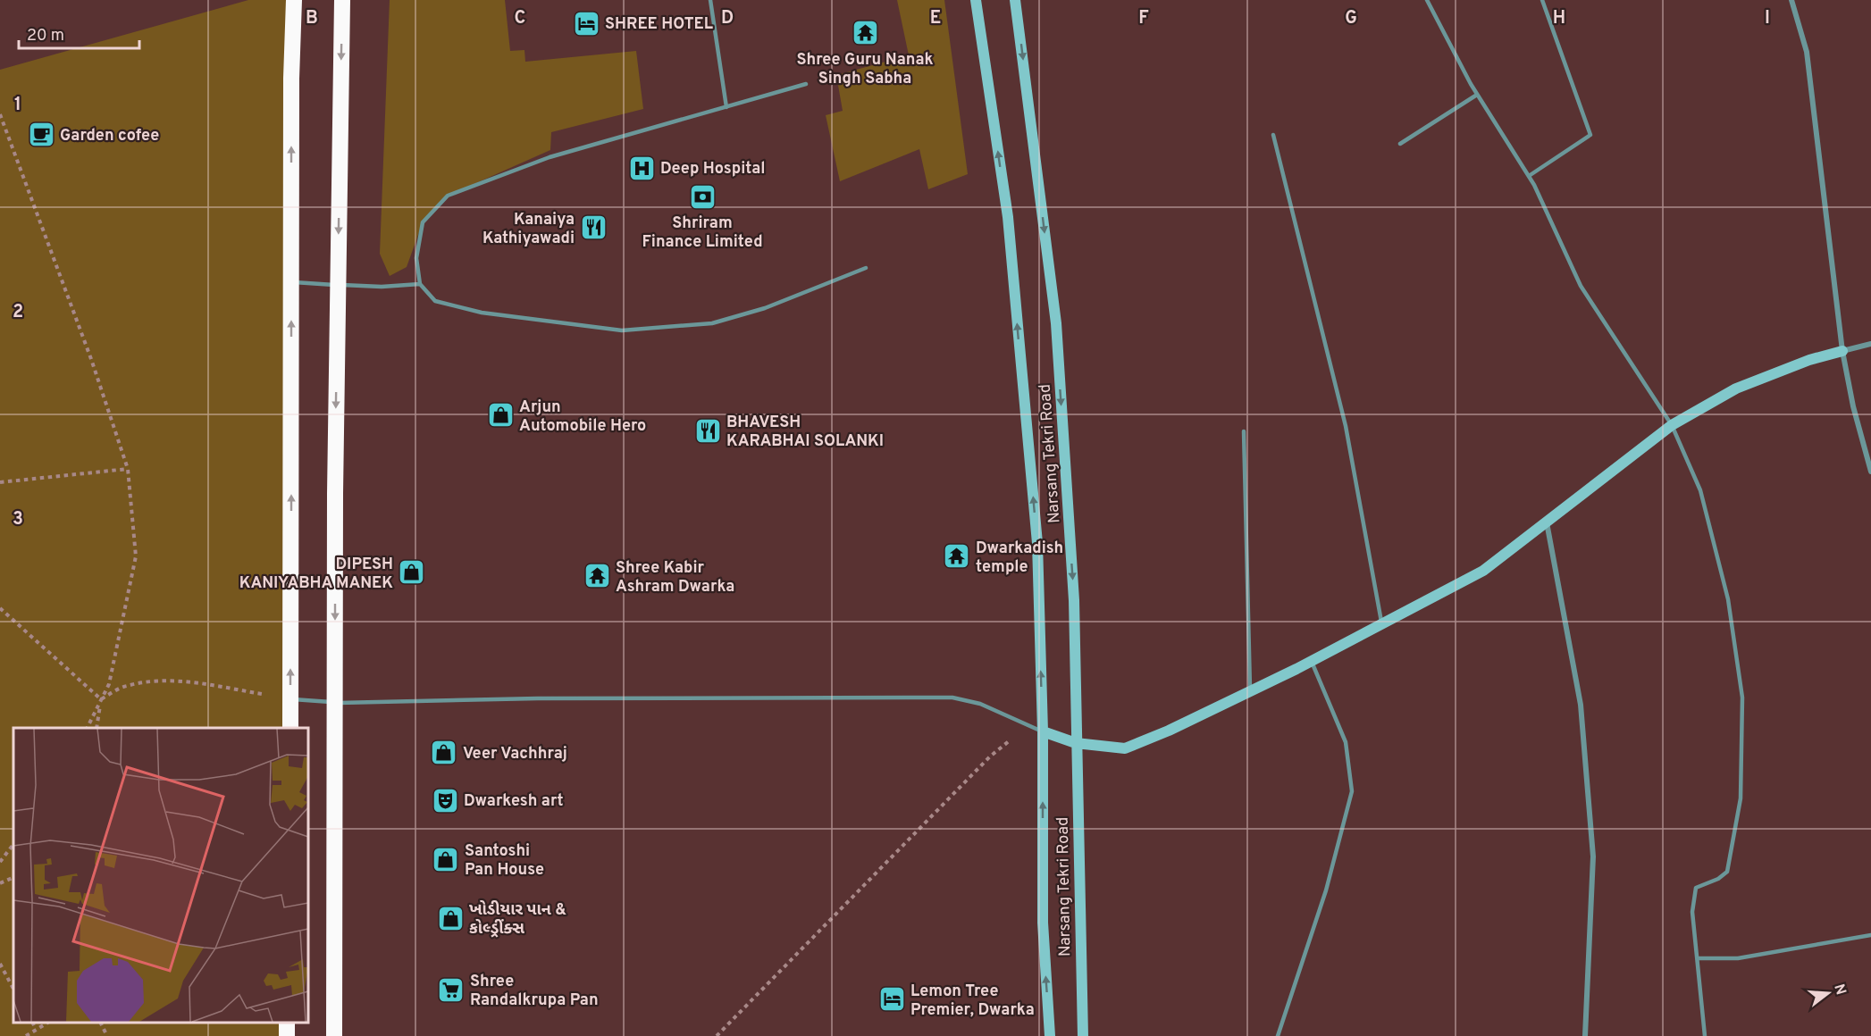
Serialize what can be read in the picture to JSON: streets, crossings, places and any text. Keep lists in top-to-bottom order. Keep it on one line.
{"streets":{"street":["Narsang Tekri Road"]},"places":{"hotel":["SHREE HOTEL","Lemon Tree Premier, Dwarka"],"temple":["Shree Guru Nanak Singh Sabha","Dwarkadish temple","Shree Kabir Ashram Dwarka"],"cafe":["Garden cofee"],"hospital":["Deep Hospital"],"bank":["Shriram Finance Limited"],"restaurant":["Kanaiya Kathiyawadi","BHAVESH KARABHAI SOLANKI"],"shop":["Arjun Automobile Hero","DIPESH KANIYABHA MANEK","Veer Vachhraj","Santoshi Pan House","ખોડીયાર પાન & કોલ્ડ્રીંક્સ"],"theatre":["Dwarkesh art"],"supermarket":["Shree Randalkrupa Pan"]},"scale_bar":"20 m","north":"right","grid":{"columns":["B","C","D","E","F","G","H","I"],"rows":["1","2","3"]}}
